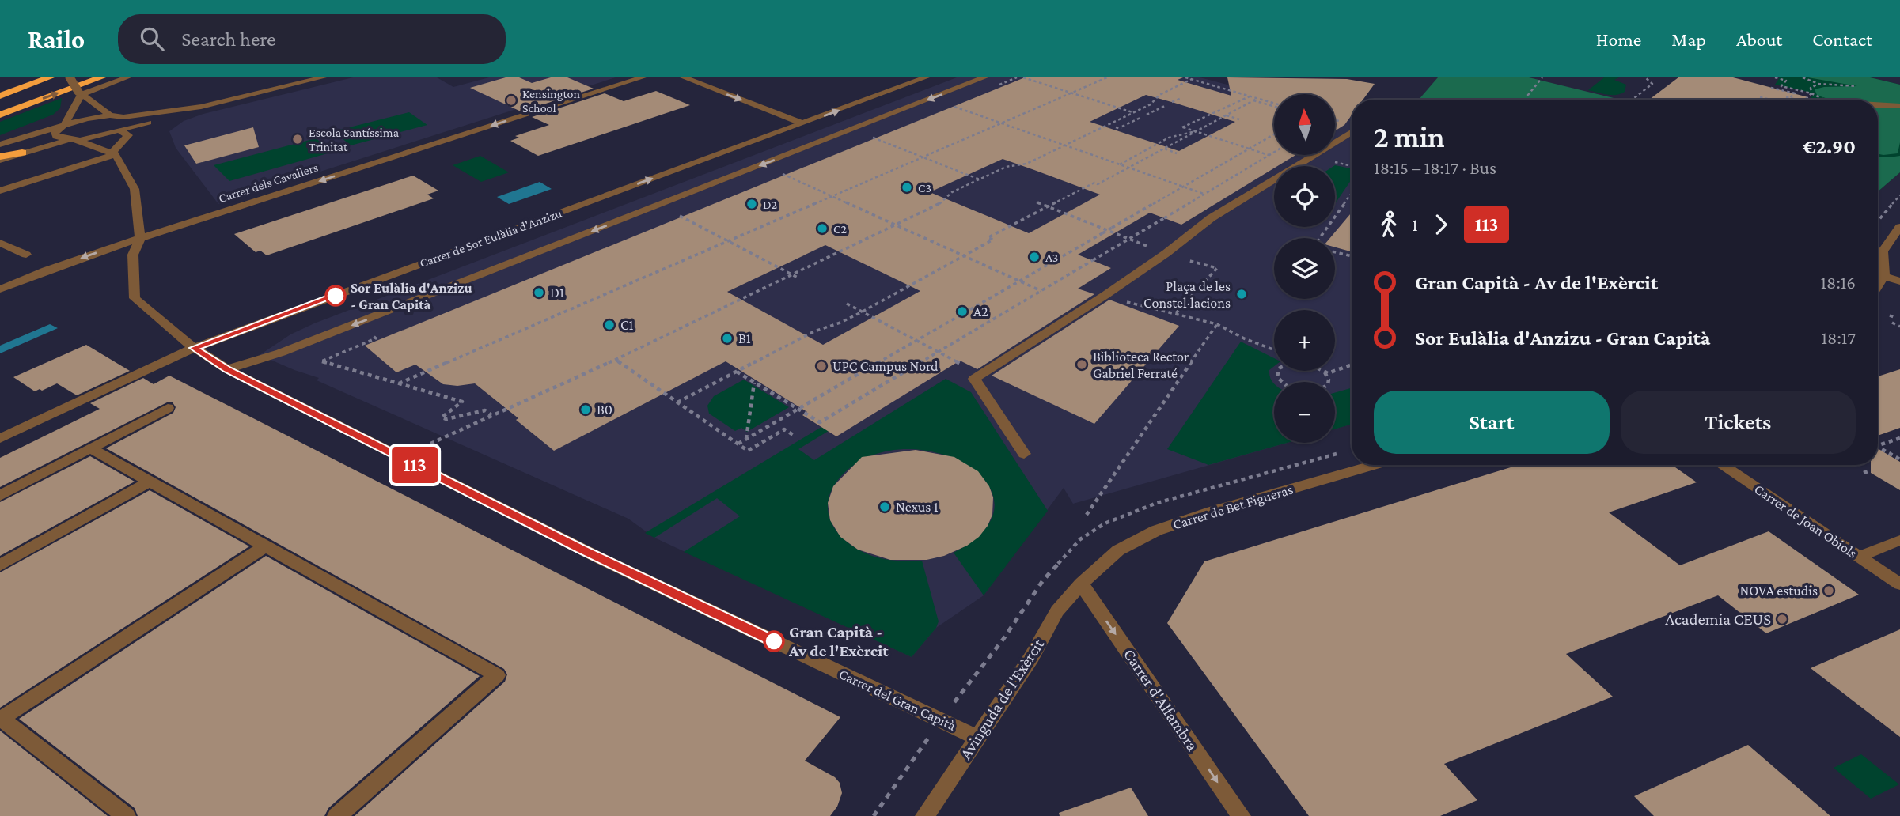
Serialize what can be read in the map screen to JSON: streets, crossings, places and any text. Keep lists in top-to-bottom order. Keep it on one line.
{"streets":{"street":["Carrer dels Cavallers","Carrer de Sor Eulàlia d'Anzizu","Carrer de Bet Figueras","Carrer de Joan Obiols","Avinguda de l'Exèrcit","Carrer del Gran Capità","Carrer d'Alfambra"]},"crossings":[["Carrer dels Cavallers","Carrer del Gran Capità"],["Carrer de Sor Eulàlia d'Anzizu","Carrer del Gran Capità"],["Carrer de Bet Figueras","Avinguda de l'Exèrcit"],["Carrer de Bet Figueras","Carrer d'Alfambra"],["Avinguda de l'Exèrcit","Carrer del Gran Capità"],["Avinguda de l'Exèrcit","Carrer d'Alfambra"]],"one_way":["Carrer d'Alfambra"],"places":["Kensington School","Escola Santíssima Trinitat","C3","D2","C2","A3","D1","Plaça de les Constel·lacions","Sor Eulàlia d'Anzizu - Gran Capità","A2","C1","B1","Biblioteca Rector Gabriel Ferraté","UPC Campus Nord","B0","Nexus 1","NOVA estudis","Academia CEUS","Gran Capità - Av de l'Exèrcit"],"lines":["bus line 113"],"north":"top","page":{"header":"Railo","search":"Search here","nav":["Home","Map","About","Contact"],"on_map":"113","map_buttons":["+","−"],"heading":["2 min","18:15 – 18:17 · Bus","€2.90"],"legs":["1","113"],"list":[{"name":"Gran Capità - Av de l'Exèrcit","value":"18:16"},{"name":"Sor Eulàlia d'Anzizu - Gran Capità","value":"18:17"}],"buttons":["Start","Tickets"]}}
